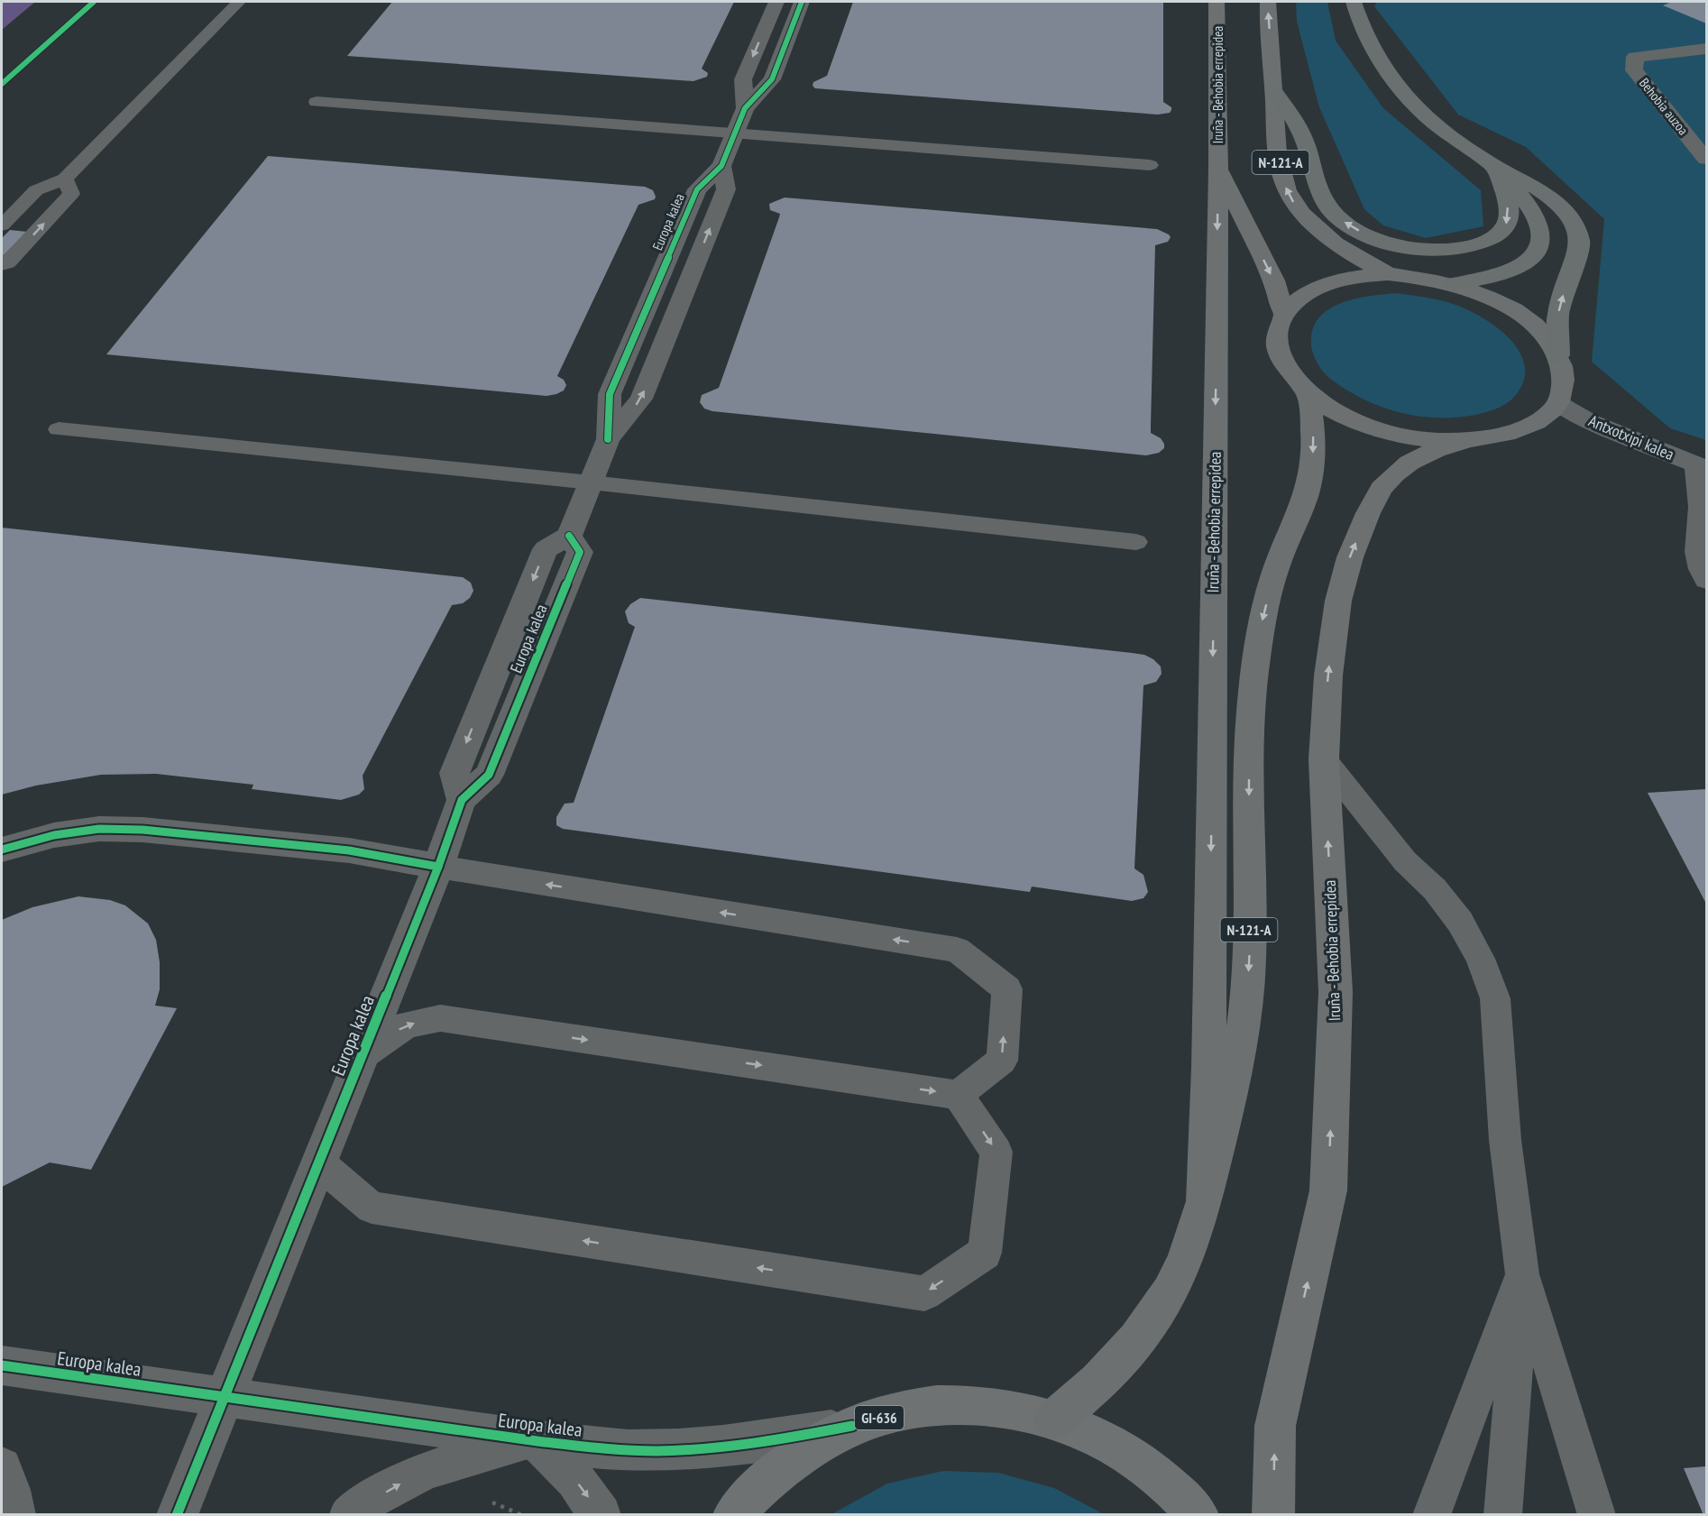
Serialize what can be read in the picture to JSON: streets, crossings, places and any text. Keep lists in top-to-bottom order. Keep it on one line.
{"streets":{"highway":["Iruña - Behobia errepidea","N-121-A"],"main road":["GI-636"],"street":["Behobia auzoa","Europa kalea","Antxotxipi kalea"]},"crossings":[["Iruña - Behobia errepidea","N-121-A"],["Iruña - Behobia errepidea","GI-636"],["N-121-A","Antxotxipi kalea"],["Europa kalea","GI-636"]]}
